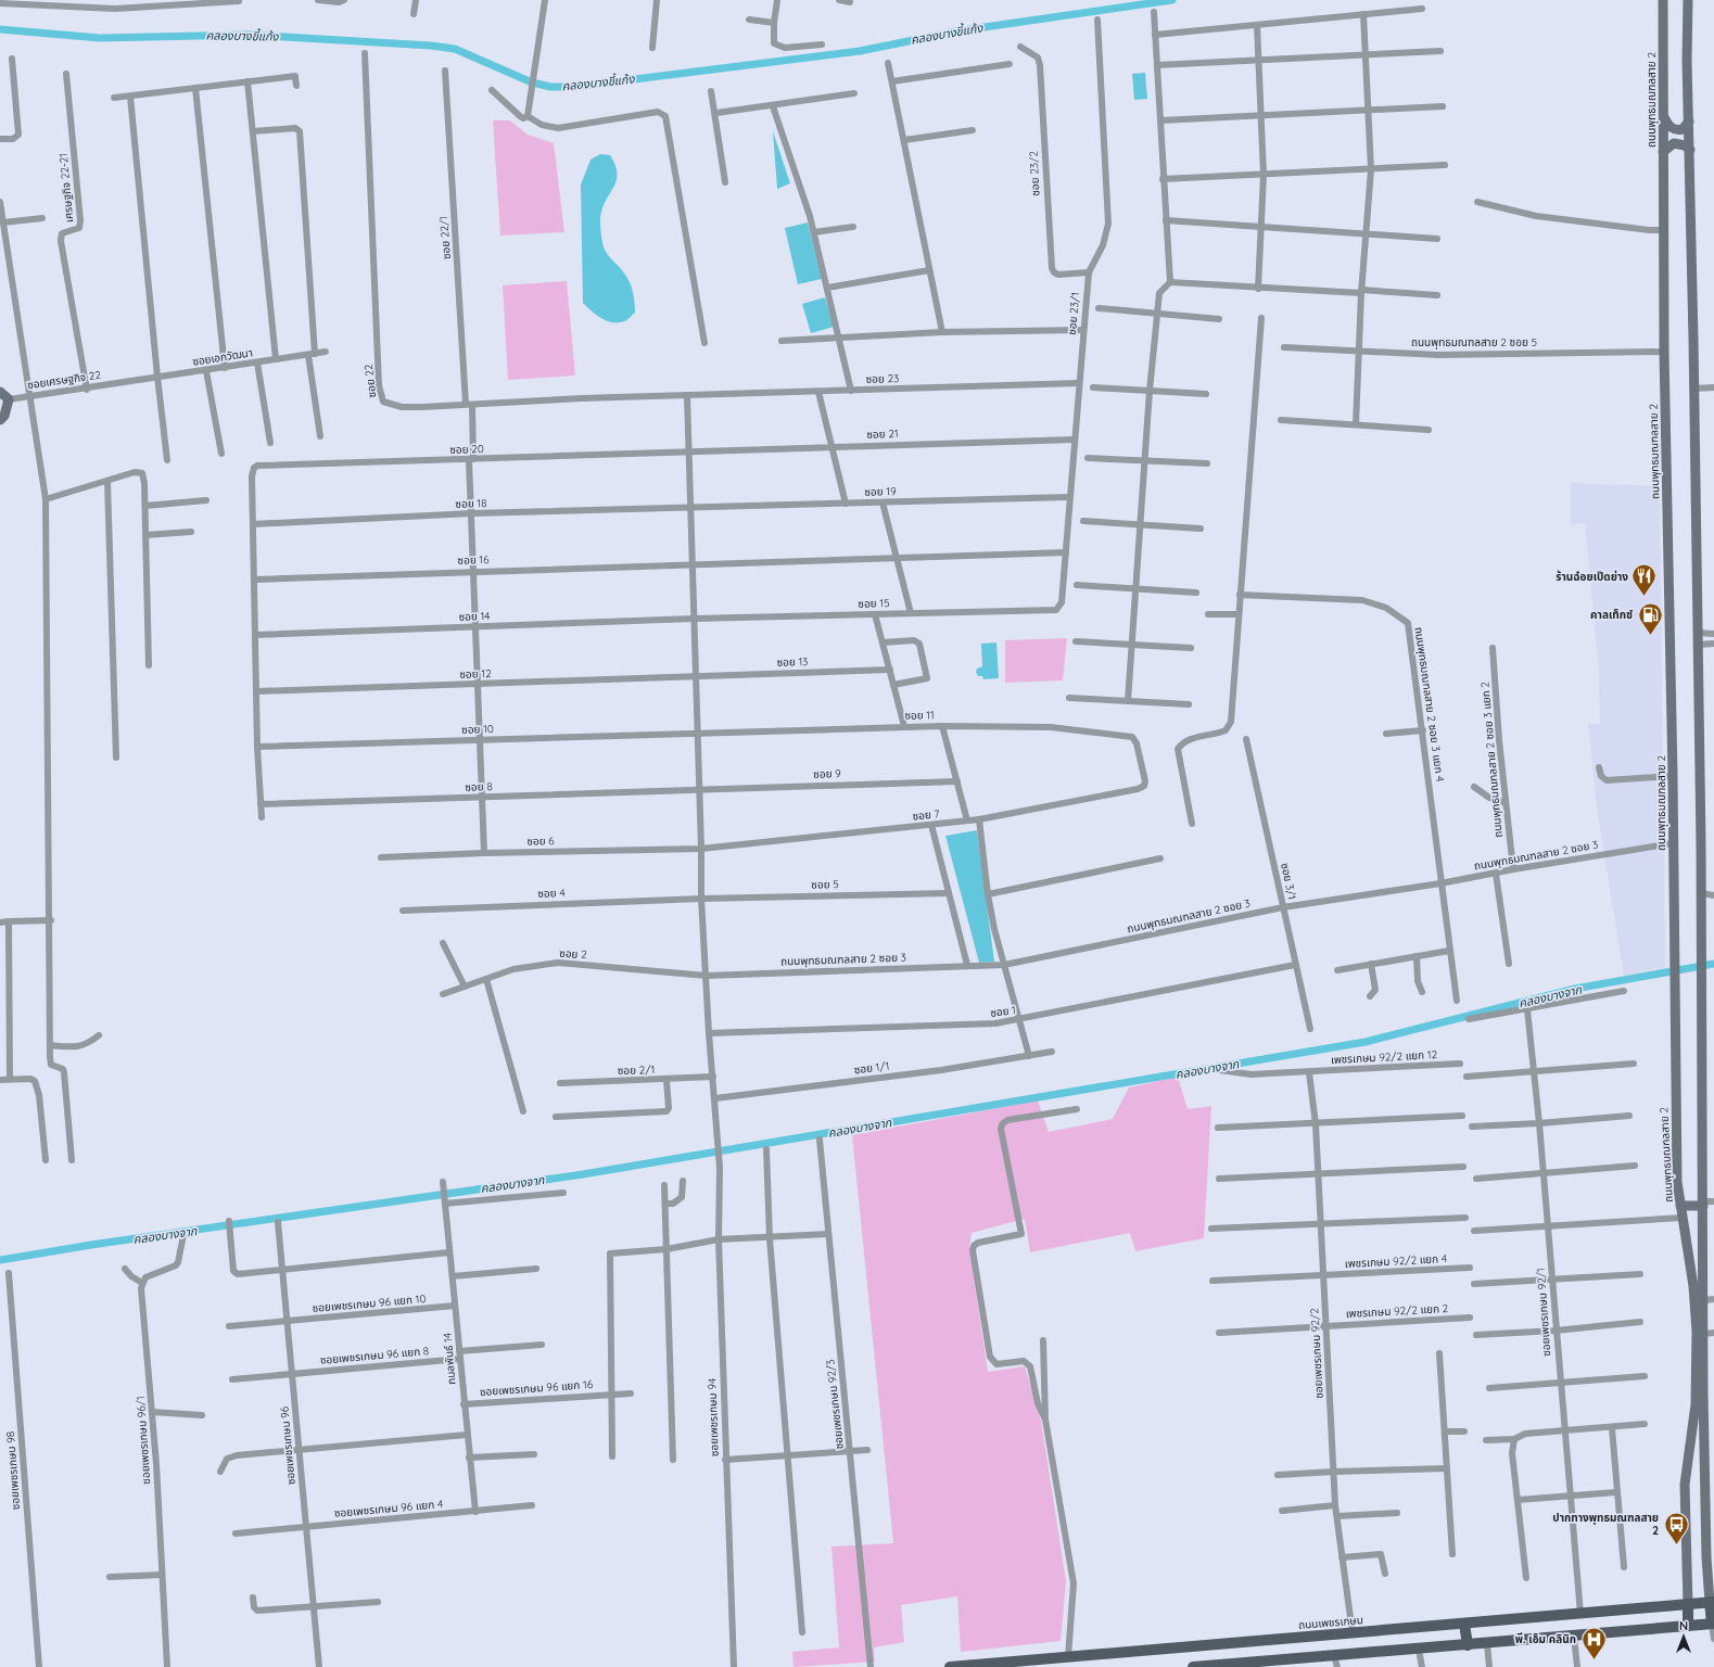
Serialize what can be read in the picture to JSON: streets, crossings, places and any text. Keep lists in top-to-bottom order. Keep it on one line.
{"streets":{"main road":["ถนนพุทธมณฑลสาย 2","ถนนเพชรเกษม"],"street":["ซอย 23/2","เศรษฐกิจ 22-21","ซอย 22/1","ซอย 23/1","ถนนพุทธมณฑลสาย 2 ซอย 5","ซอยเอกวัฒนา","ซอย 23","ซอยเศรษฐกิจ 22","ซอย 22","ซอย 21","ซอย 20","ซอย 19","ซอย 18","ซอย 16","ซอย 15","ซอย 14","ซอย 13","ซอย 12","ถนนพุทธมณฑลสาย 2 ซอย 3 แยก 4","ซอย 11","ซอย 10","ถนนพุทธมณฑลสาย 2 ซอย 3 แยก 2","ซอย 9","ซอย 8","ซอย 7","ซอย 6","ถนนพุทธมณฑลสาย 2 ซอย 3","ซอย 3/1","ซอย 5","ซอย 4","ซอย 2","ซอย 1","เพชรเกษม 92/2 แยก 12","ซอย 1/1","ซอย 2/1","เพชรเกษม 92/2 แยก 4","ซอยเพชรเกษม 96 แยก 10","เพชรเกษม 92/2 แยก 2","ซอยเพชรเกษม 92/1","ซอยเพชรเกษม 92/2","ซอยเพชรเกษม 96 แยก 8","กมลพันธ์ 14","ซอยเพชรเกษม 96 แยก 16","ซอยเพชรเกษม 92/3","ซอยเพชรเกษม 94","ซอยเพชรเกษม 96/1","ซอยเพชรเกษม 96","ซอยเพชรเกษม 98","ซอยเพชรเกษม 96 แยก 4"]},"crossings":[["ถนนพุทธมณฑลสาย 2","ถนนพุทธมณฑลสาย 2 ซอย 5"],["ถนนพุทธมณฑลสาย 2","ถนนพุทธมณฑลสาย 2 ซอย 3"],["ถนนพุทธมณฑลสาย 2","ถนนเพชรเกษม"],["ซอย 23/2","ซอย 23/1"],["เศรษฐกิจ 22-21","ซอยเศรษฐกิจ 22"],["ซอย 22/1","ซอย 22"],["ซอย 22/1","ซอย 20"],["ซอย 22/1","ซอย 18"],["ซอย 22/1","ซอย 16"],["ซอย 22/1","ซอย 14"],["ซอย 22/1","ซอย 12"],["ซอย 22/1","ซอย 10"],["ซอย 22/1","ซอย 8"],["ซอย 22/1","ซอย 6"],["ซอย 23/1","ซอย 23"],["ซอย 23/1","ซอย 21"],["ซอย 23/1","ซอย 19"],["ซอย 23/1","ซอย 16"],["ซอย 23/1","ซอย 15"],["ซอยเอกวัฒนา","ซอยเศรษฐกิจ 22"],["ซอย 23","ซอย 22"],["ซอย 23","ซอยเพชรเกษม 94"],["ซอย 22","ซอยเพชรเกษม 94"],["ซอย 21","ซอย 20"],["ซอย 21","ซอยเพชรเกษม 94"],["ซอย 20","ซอย 18"],["ซอย 20","ซอยเพชรเกษม 94"],["ซอย 19","ซอย 18"],["ซอย 19","ซอยเพชรเกษม 94"],["ซอย 18","ซอยเพชรเกษม 94"],["ซอย 16","ซอยเพชรเกษม 94"],["ซอย 15","ซอย 14"],["ซอย 15","ซอยเพชรเกษม 94"],["ซอย 14","ซอยเพชรเกษม 94"],["ซอย 13","ซอย 12"],["ซอย 13","ซอยเพชรเกษม 94"],["ซอย 12","ซอยเพชรเกษม 94"],["ถนนพุทธมณฑลสาย 2 ซอย 3 แยก 4","ถนนพุทธมณฑลสาย 2 ซอย 3"],["ซอย 11","ซอย 10"],["ซอย 11","ซอย 7"],["ซอย 11","ซอยเพชรเกษม 94"],["ซอย 10","ซอยเพชรเกษม 94"],["ถนนพุทธมณฑลสาย 2 ซอย 3 แยก 2","ถนนพุทธมณฑลสาย 2 ซอย 3"],["ซอย 9","ซอย 8"],["ซอย 9","ซอยเพชรเกษม 94"],["ซอย 8","ซอยเพชรเกษม 94"],["ซอย 7","ซอย 6"],["ซอย 7","ซอยเพชรเกษม 94"],["ซอย 6","ซอยเพชรเกษม 94"],["ถนนพุทธมณฑลสาย 2 ซอย 3","ซอย 3/1"],["ถนนพุทธมณฑลสาย 2 ซอย 3","ซอย 2"],["ถนนพุทธมณฑลสาย 2 ซอย 3","ซอยเพชรเกษม 94"],["ซอย 3/1","ซอย 1"],["ซอย 5","ซอย 4"],["ซอย 5","ซอยเพชรเกษม 94"],["ซอย 4","ซอยเพชรเกษม 94"],["ซอย 2","ซอยเพชรเกษม 94"],["ซอย 1","ซอยเพชรเกษม 94"],["เพชรเกษม 92/2 แยก 12","ซอยเพชรเกษม 92/2"],["ซอย 1/1","ซอยเพชรเกษม 94"],["ซอย 2/1","ซอยเพชรเกษม 94"],["เพชรเกษม 92/2 แยก 4","ซอยเพชรเกษม 92/2"],["ซอยเพชรเกษม 96 แยก 10","กมลพันธ์ 14"],["ซอยเพชรเกษม 96 แยก 10","ซอยเพชรเกษม 96"],["เพชรเกษม 92/2 แยก 2","ซอยเพชรเกษม 92/2"],["ซอยเพชรเกษม 92/1","ถนนเพชรเกษม"],["ซอยเพชรเกษม 92/2","ถนนเพชรเกษม"],["ซอยเพชรเกษม 96 แยก 8","กมลพันธ์ 14"],["ซอยเพชรเกษม 96 แยก 8","ซอยเพชรเกษม 96"],["กมลพันธ์ 14","ซอยเพชรเกษม 96 แยก 16"],["กมลพันธ์ 14","ซอยเพชรเกษม 96 แยก 4"],["ซอยเพชรเกษม 96","ซอยเพชรเกษม 96 แยก 4"]],"water":["คลองบางขี้แก้ง","คลองบางจาก"],"places":{"restaurant":["ร้านฉ๋อยเป็ดย่าง"],"fuel station":["คาลเท็กซ์"],"bus stop":["ปากทางพุทธมณฑลสาย 2"],"hospital":["พี. เอ็ม คลินิก"]},"north":"top"}
